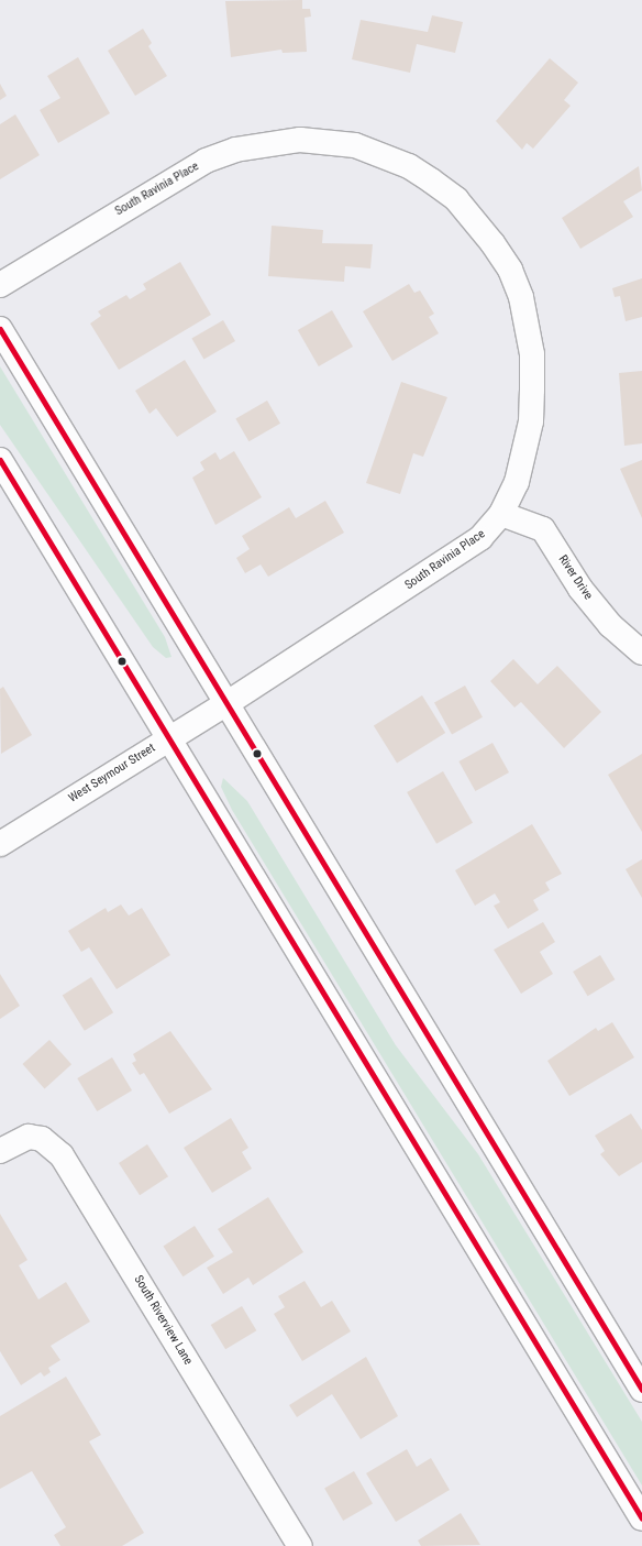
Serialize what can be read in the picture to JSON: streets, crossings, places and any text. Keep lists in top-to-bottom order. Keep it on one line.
{"streets":{"main road":["South Ravinia Place","River Drive","West Seymour Street","South Riverview Lane"]},"crossings":[["South Ravinia Place","River Drive"],["South Ravinia Place","West Seymour Street"]]}
